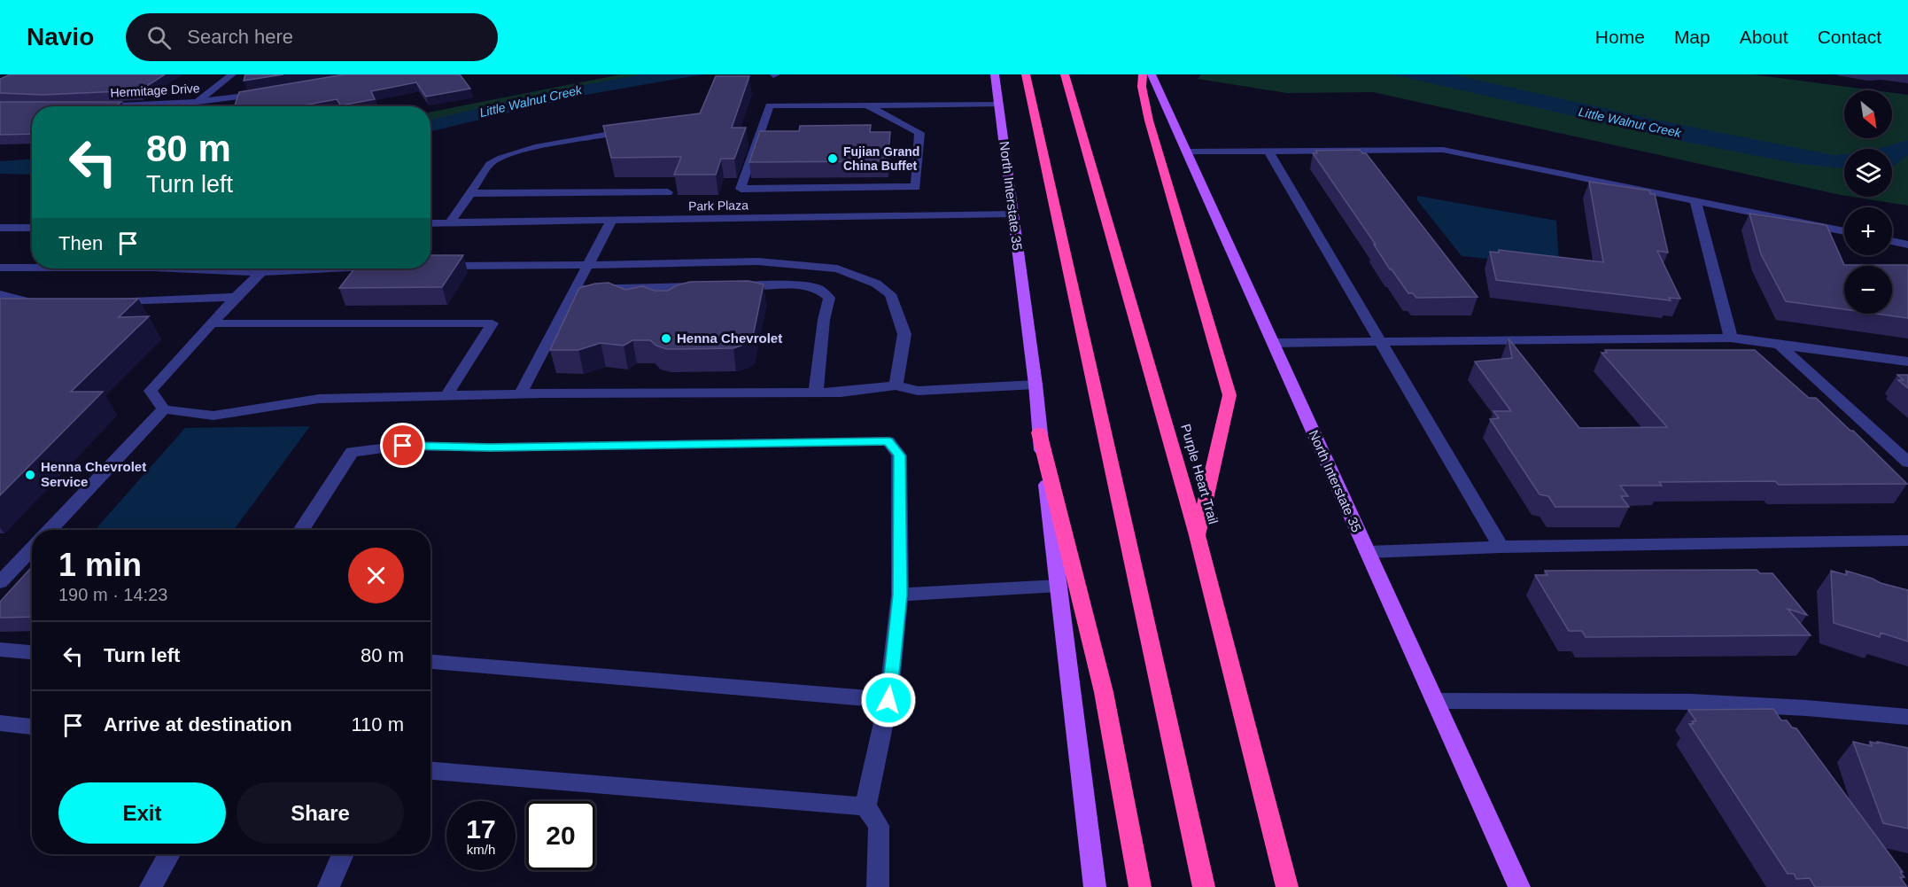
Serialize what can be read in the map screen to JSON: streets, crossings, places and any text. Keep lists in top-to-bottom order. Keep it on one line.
{"streets":{"highway":["Purple Heart Trail"],"main road":["North Interstate 35"],"street":["Hermitage Drive","Park Plaza"]},"crossings":[["North Interstate 35","Park Plaza"]],"water":["Little Walnut Creek"],"places":["Fujian Grand China Buffet","Henna Chevrolet","Henna Chevrolet Service"],"north":"bottom right","page":{"header":"Navio","search":"Search here","nav":["Home","Map","About","Contact"],"map_buttons":["+","−"],"turn":["80 m","Turn left"],"then":"Then","heading":["1 min","190 m · 14:23"],"list":[{"name":"Turn left","value":"80 m"},{"name":"Arrive at destination","value":"110 m"}],"buttons":["Exit","Share"],"speed":"17 km/h","limit":"20"}}
